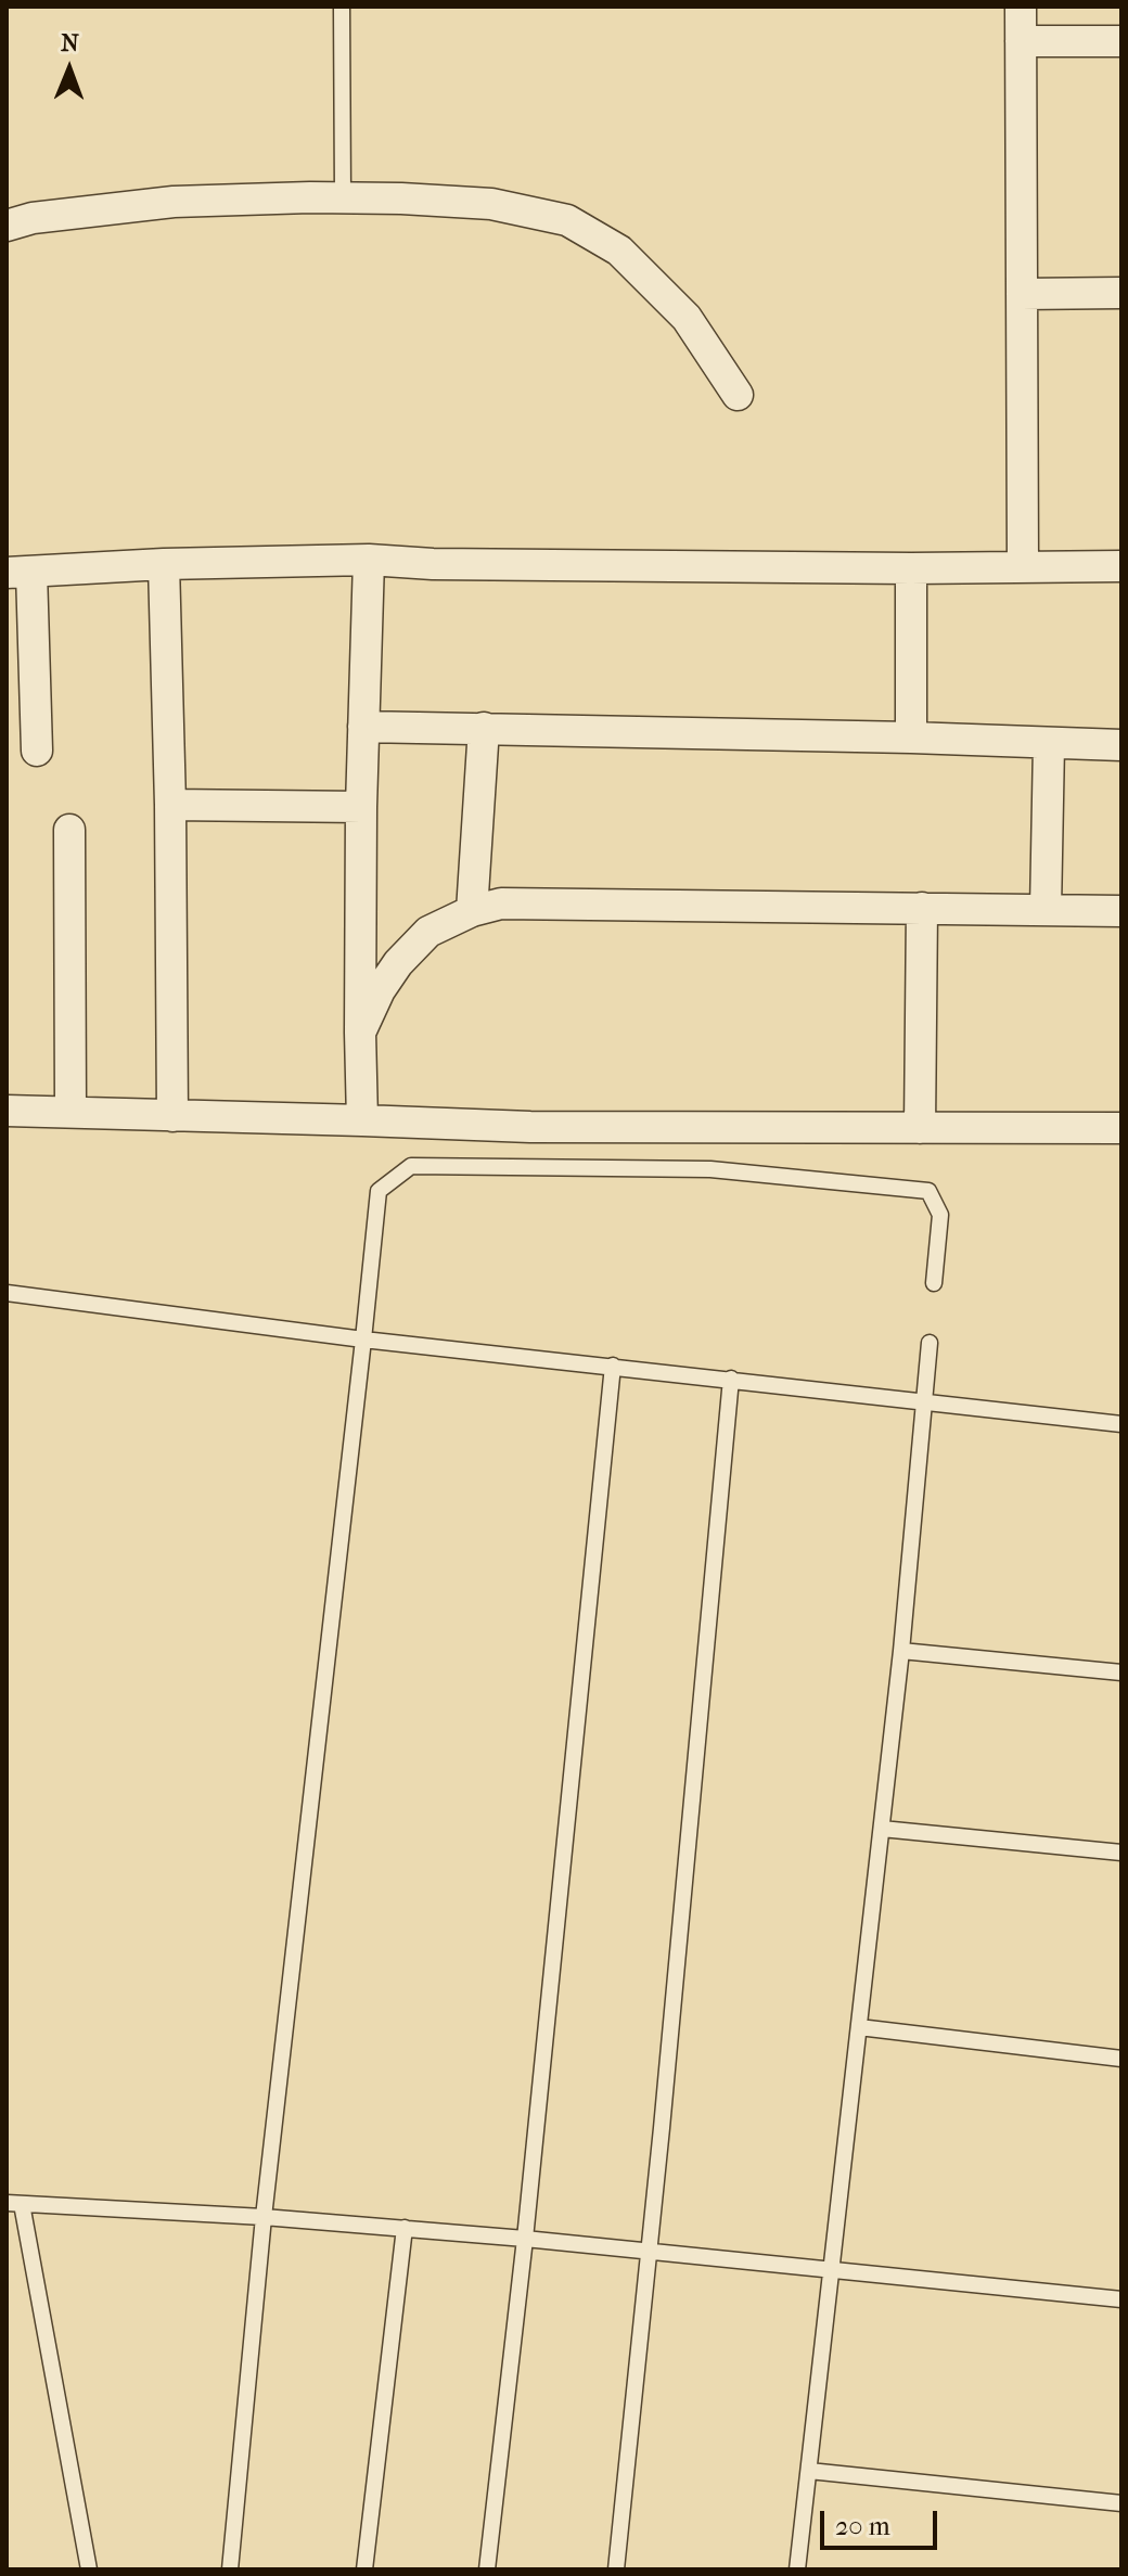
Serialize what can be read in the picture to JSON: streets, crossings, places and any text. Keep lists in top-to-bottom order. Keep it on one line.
{"scale_bar":"20 m","north":"top"}
